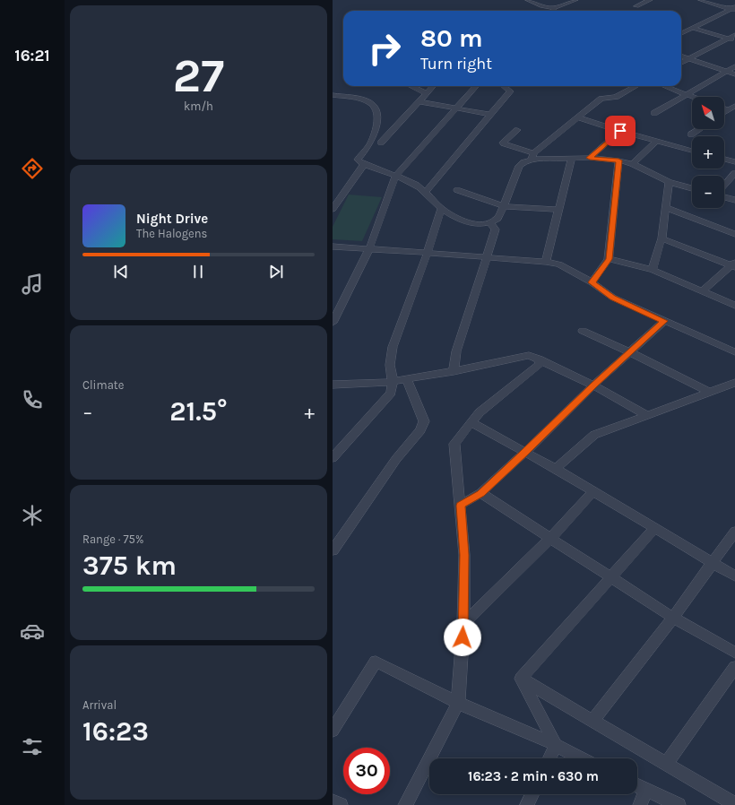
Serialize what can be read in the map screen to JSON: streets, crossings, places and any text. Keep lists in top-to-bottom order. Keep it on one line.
{"north":"top left","page":{"tabs":"16:21","tile":[["27","km/h"],"Climate",["Range · 75%","375 km"],["Arrival","16:23"]],"turn":["80 m","Turn right"],"map_buttons":["+","−"],"song":["Night Drive","The Halogens"],"heat":["−","21.5°","+"],"limit":"30","trip":"16:23 · 2 min · 630 m"}}
